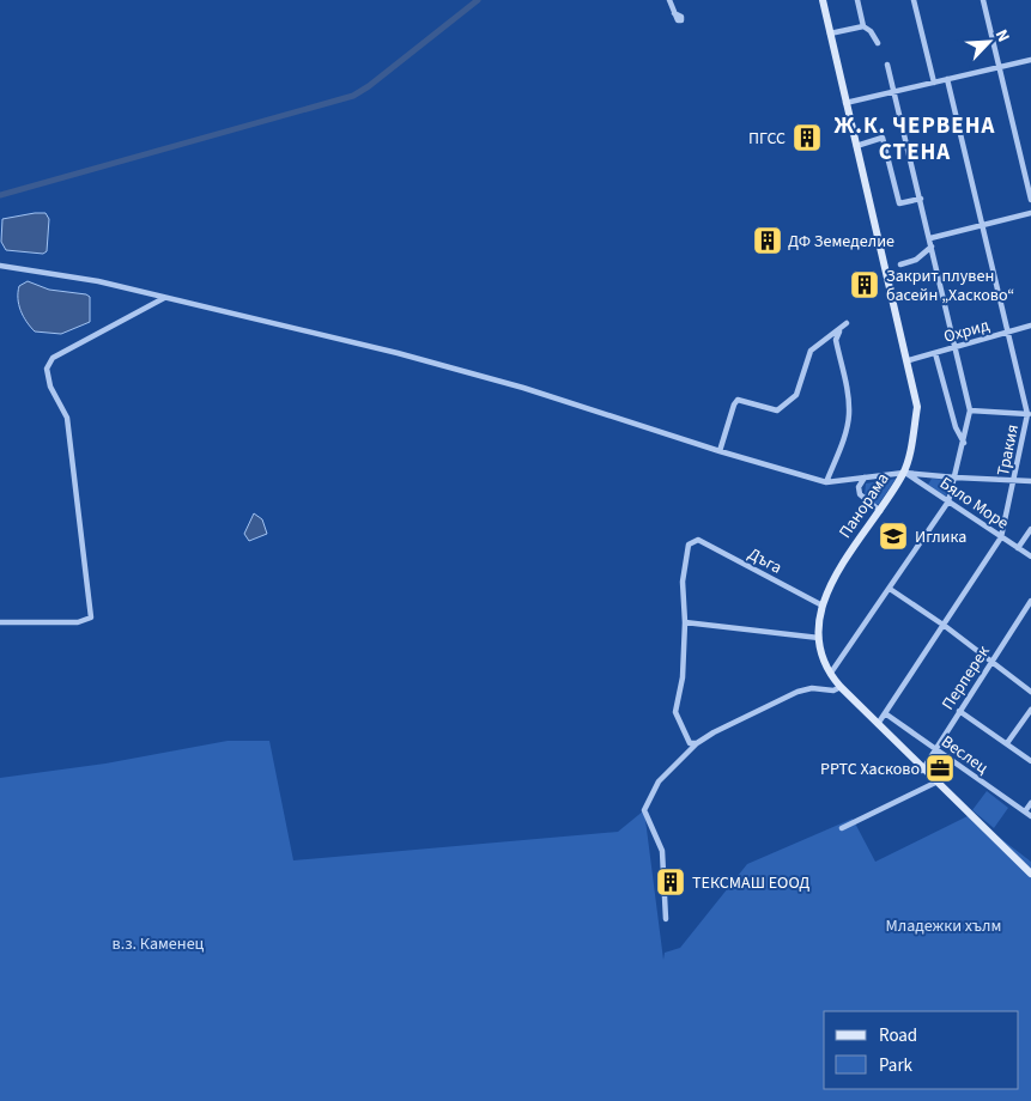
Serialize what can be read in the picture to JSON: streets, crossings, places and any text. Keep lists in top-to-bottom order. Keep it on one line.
{"streets":{"street":["Охрид","Тракия","Бяло Море","Панорама","Дъга","Перперек","Веслец"]},"crossings":[["Охрид","Тракия"],["Охрид","Панорама"],["Тракия","Бяло Море"],["Тракия","Панорама"],["Тракия","Веслец"],["Бяло Море","Панорама"],["Панорама","Дъга"],["Панорама","Перперек"],["Перперек","Веслец"]],"districts":["Ж.К. ЧЕРВЕНА СТЕНА"],"parks":["Младежки хълм","в.з. Каменец"],"places":{"building":["ПГСС","ДФ Земеделие","Закрит плувен басейн „Хасково“","ТЕКСМАШ ЕООД"],"school or university":["Иглика"],"office":["РРТС Хасково"]},"legend":["Road","Park"],"north":"top right"}
